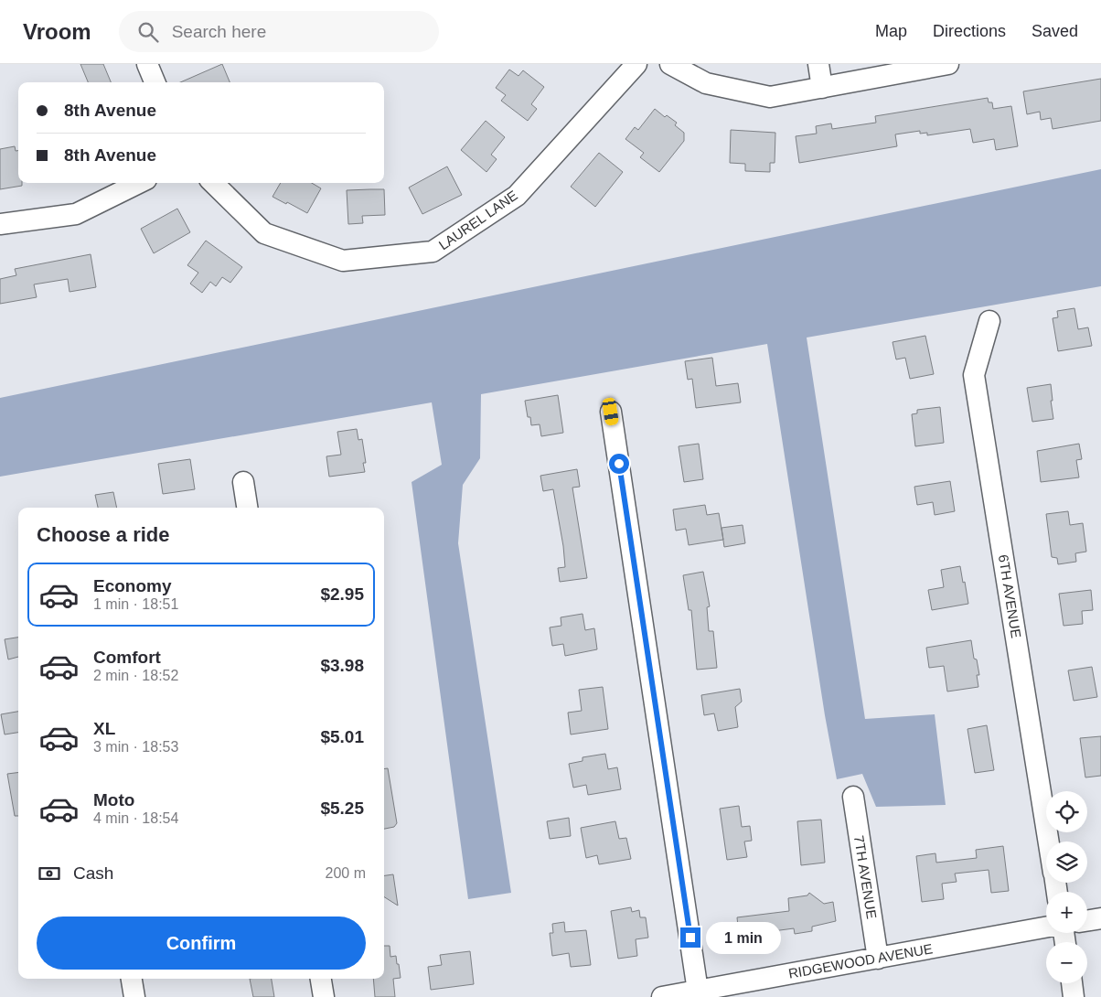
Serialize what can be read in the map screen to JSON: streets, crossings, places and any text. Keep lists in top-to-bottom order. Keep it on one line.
{"streets":{"street":["LAUREL LANE","6TH AVENUE","7TH AVENUE","RIDGEWOOD AVENUE"]},"crossings":[["7TH AVENUE","RIDGEWOOD AVENUE"]],"page":{"header":"Vroom","search":"Search here","nav":["Map","Directions","Saved"],"banner":["8th Avenue","8th Avenue"],"heading":"Choose a ride","list":[{"name":"Economy","note":"1 min · 18:51","value":"$2.95"},{"name":"Comfort","note":"2 min · 18:52","value":"$3.98"},{"name":"XL","note":"3 min · 18:53","value":"$5.01"},{"name":"Moto","note":"4 min · 18:54","value":"$5.25"}],"map_buttons":["+","−"],"pay":["Cash","200 m"],"buttons":"Confirm","bubble":"1 min"}}
